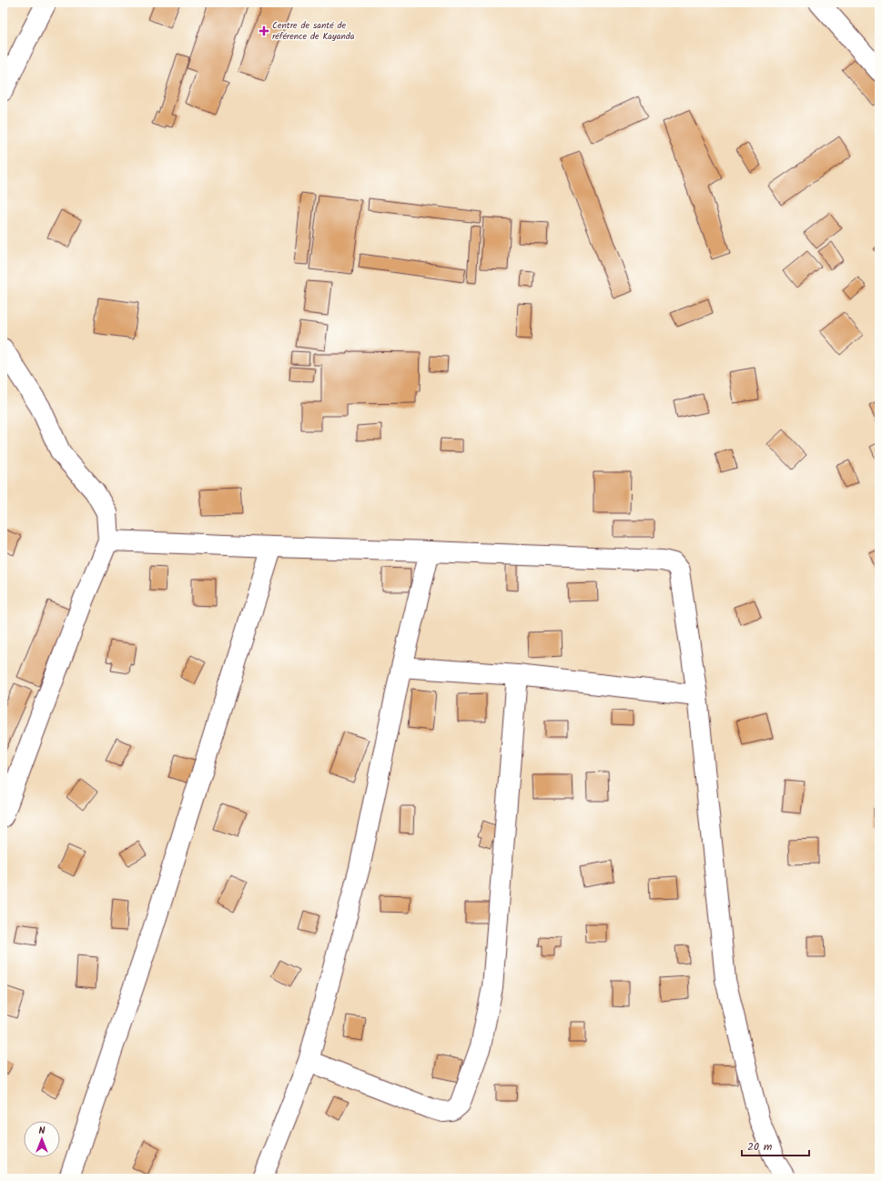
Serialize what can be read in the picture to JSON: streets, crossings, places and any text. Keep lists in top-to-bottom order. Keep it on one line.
{"places":{"health":["Centre de santé de référence de Kayanda"]},"scale_bar":"20 m","north":"top"}
